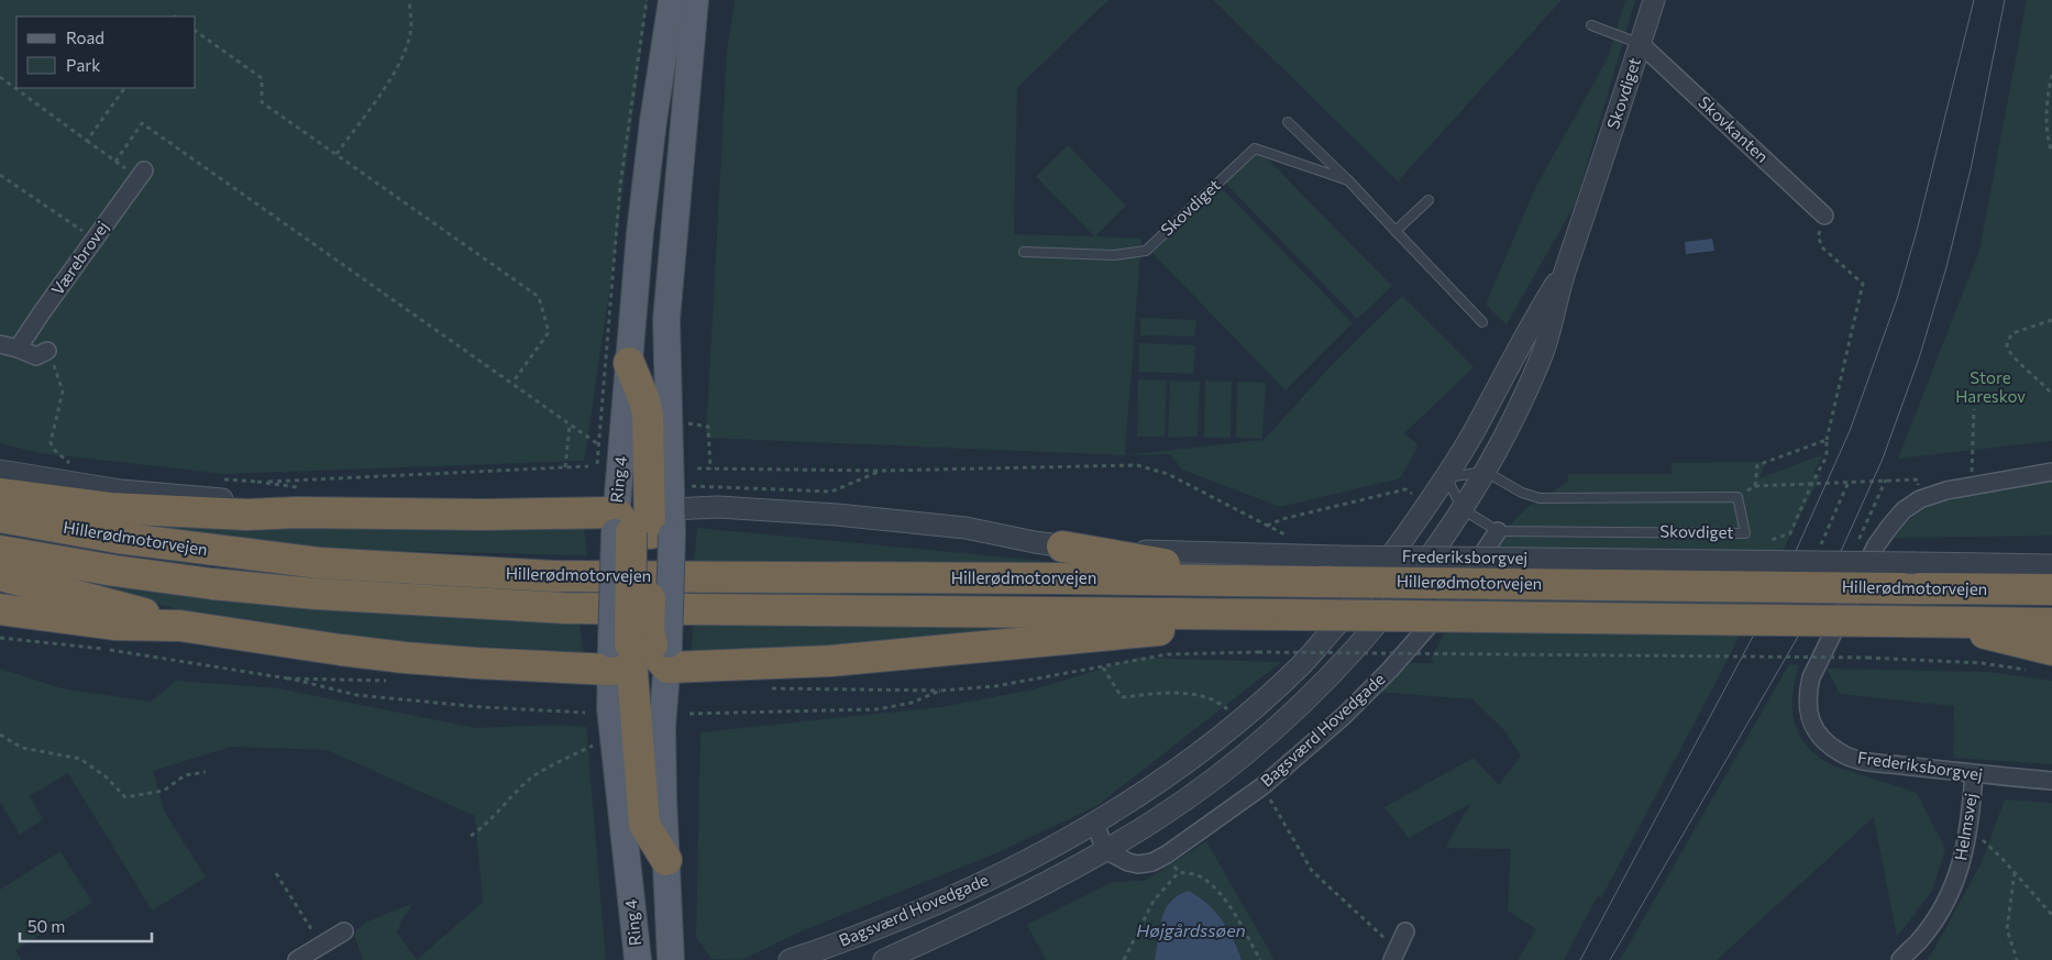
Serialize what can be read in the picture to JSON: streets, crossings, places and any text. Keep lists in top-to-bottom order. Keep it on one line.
{"streets":{"highway":["Hillerødmotorvejen"],"main road":["Ring 4"],"street":["Skovdiget","Skovkanten","Værebrovej","Frederiksborgvej","Bagsværd Hovedgade","Helmsvej"]},"crossings":[["Skovdiget","Skovkanten"],["Skovdiget","Bagsværd Hovedgade"],["Ring 4","Frederiksborgvej"],["Hillerødmotorvejen","Frederiksborgvej"],["Frederiksborgvej","Helmsvej"]],"water":["Højgårdssøen"],"parks":["Store Hareskov"],"legend":["Road","Park"],"scale_bar":"50 m"}
